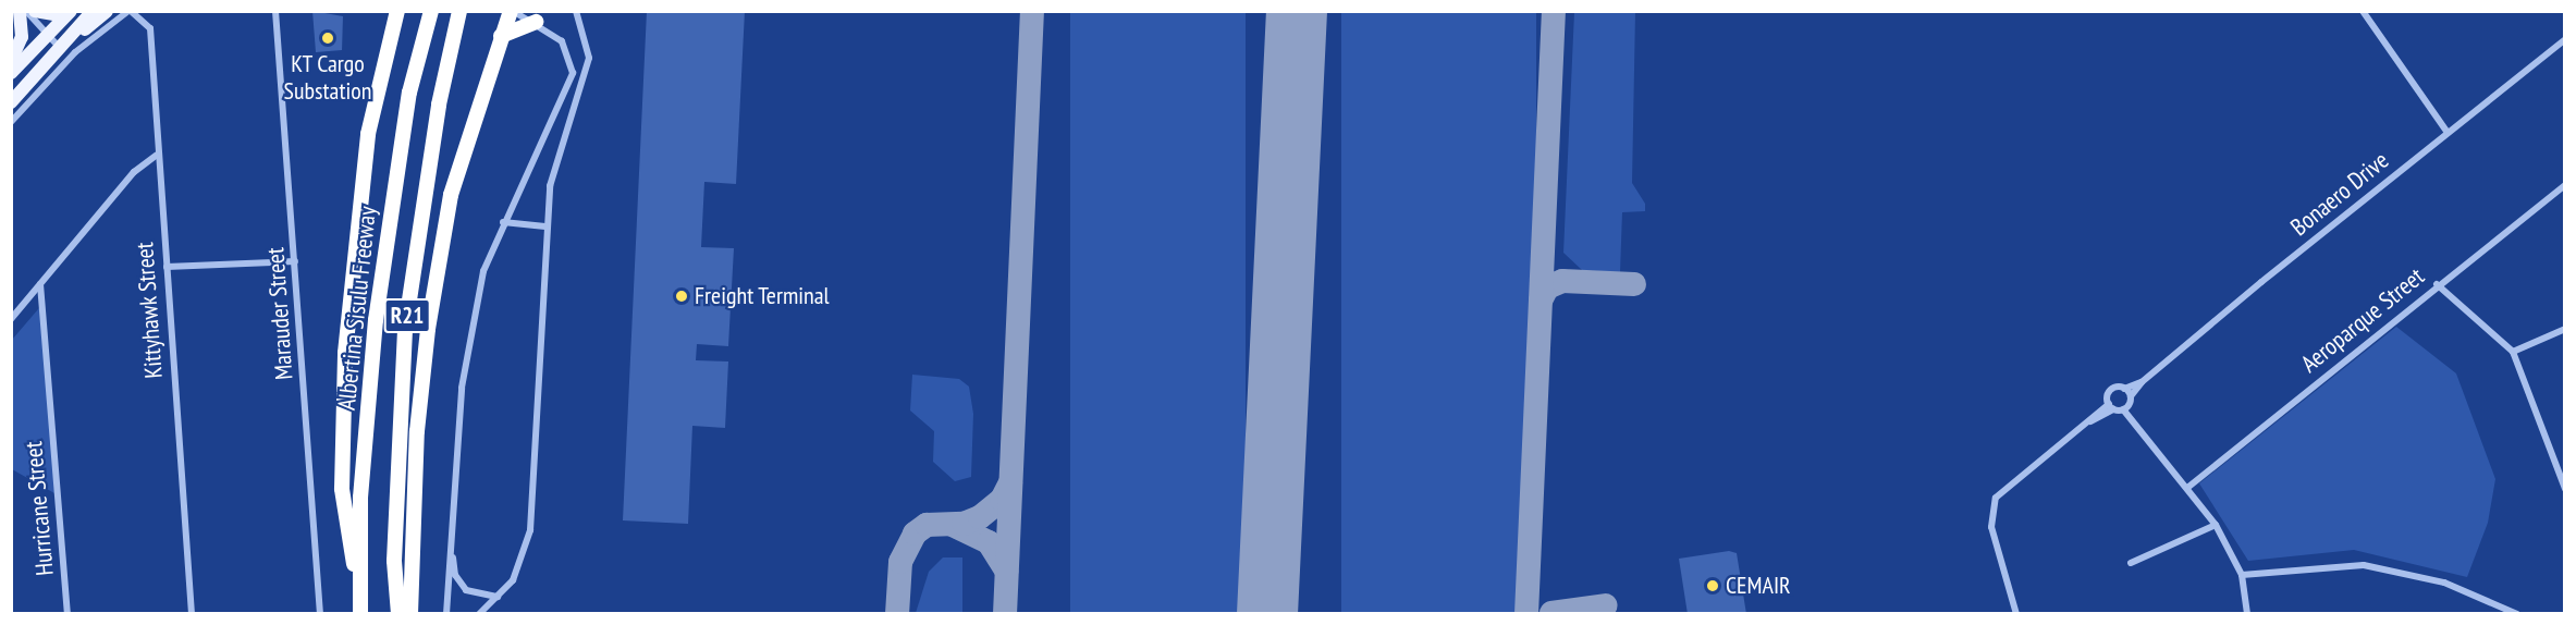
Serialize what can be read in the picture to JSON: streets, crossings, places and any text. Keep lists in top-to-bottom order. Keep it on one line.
{"streets":{"highway":["Albertina Sisulu Freeway","R21"],"street":["Bonaero Drive","Kittyhawk Street","Marauder Street","Aeroparque Street","Hurricane Street"]},"places":["KT Cargo Substation","Freight Terminal","CEMAIR"]}
